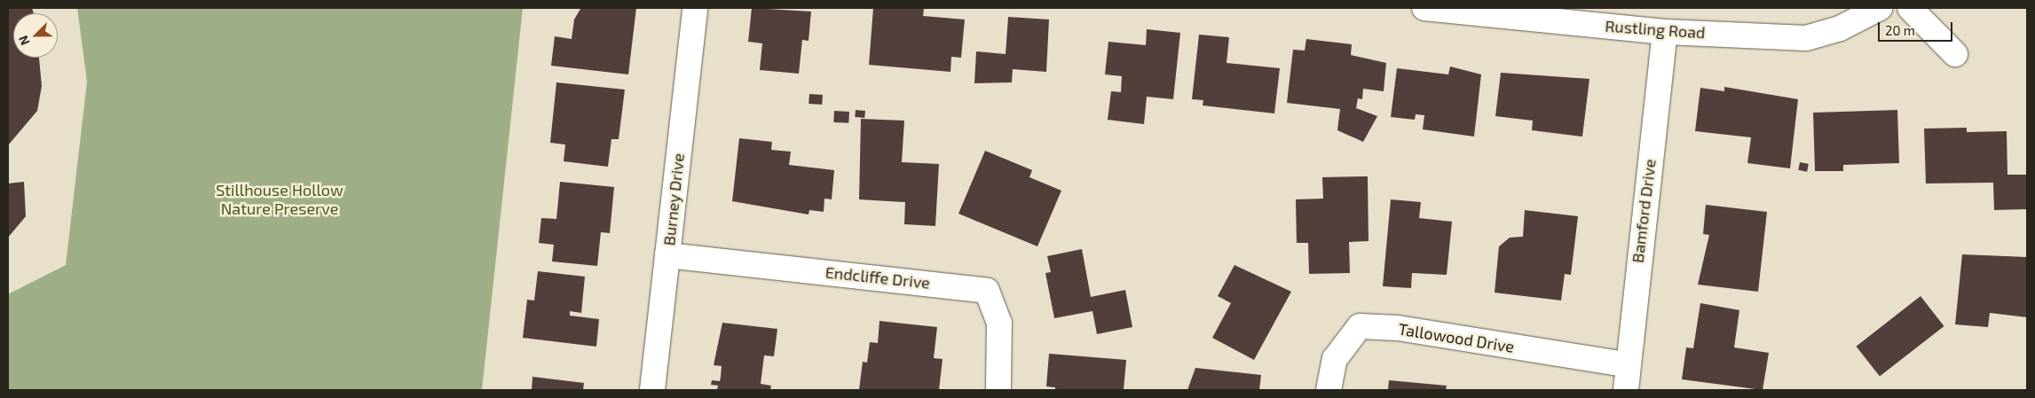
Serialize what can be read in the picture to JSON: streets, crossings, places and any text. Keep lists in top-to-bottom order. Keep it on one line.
{"streets":{"street":["Rustling Road","Burney Drive","Bamford Drive","Endcliffe Drive","Tallowood Drive"]},"crossings":[["Rustling Road","Bamford Drive"],["Burney Drive","Endcliffe Drive"],["Bamford Drive","Tallowood Drive"]],"parks":["Stillhouse Hollow Nature Preserve"],"scale_bar":"20 m","north":"bottom left"}
